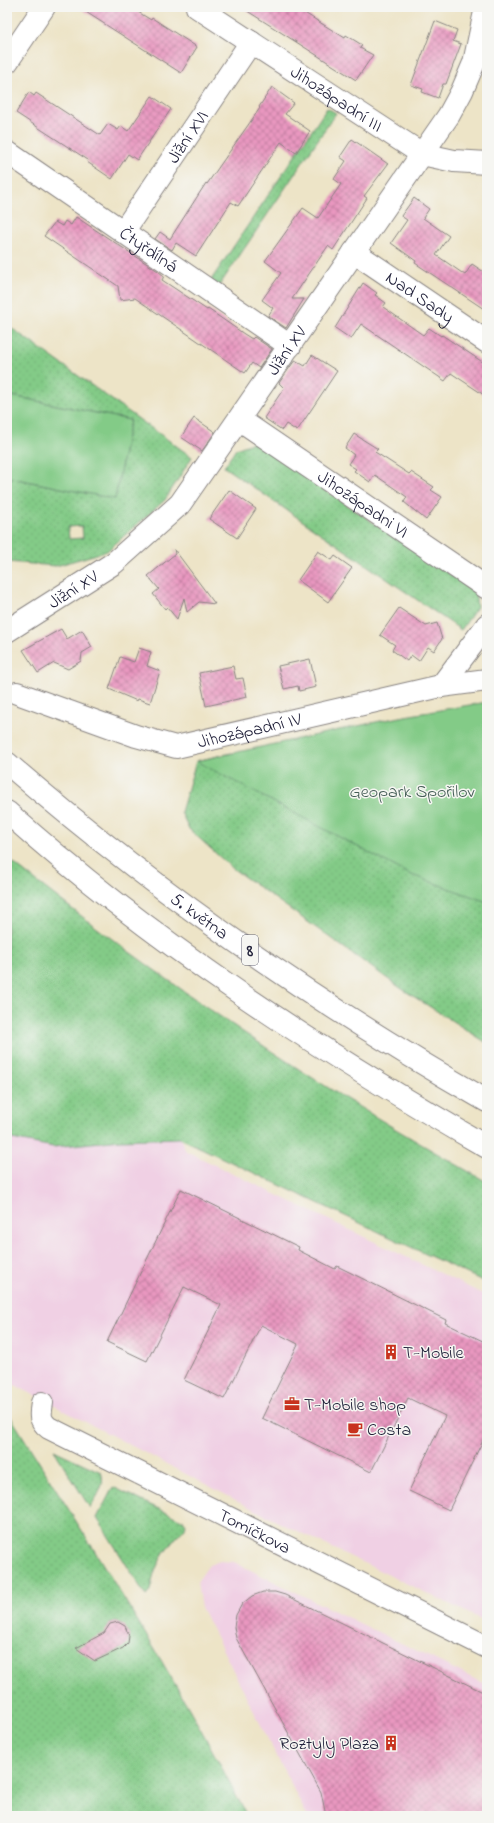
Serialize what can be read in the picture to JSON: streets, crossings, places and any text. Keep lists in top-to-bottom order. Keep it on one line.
{"streets":{"main road":["Jihozápadní III","Jižní XVI","Čtyřdílná","Nad Sady","Jižní XV","Jihozápadni VI","Jihozápadní IV","5. května","8","Tomíčkova"]},"crossings":[["Jihozápadní III","Jižní XVI"],["Jihozápadní III","Jižní XV"],["Jižní XVI","Čtyřdílná"],["Čtyřdílná","Jižní XV"],["Nad Sady","Jižní XV"],["Jižní XV","Jihozápadni VI"]],"parks":["Geopark Spořilov"],"places":{"building":["T-Mobile","Roztyly Plaza"],"office":["T-Mobile shop"],"cafe":["Costa"]}}
